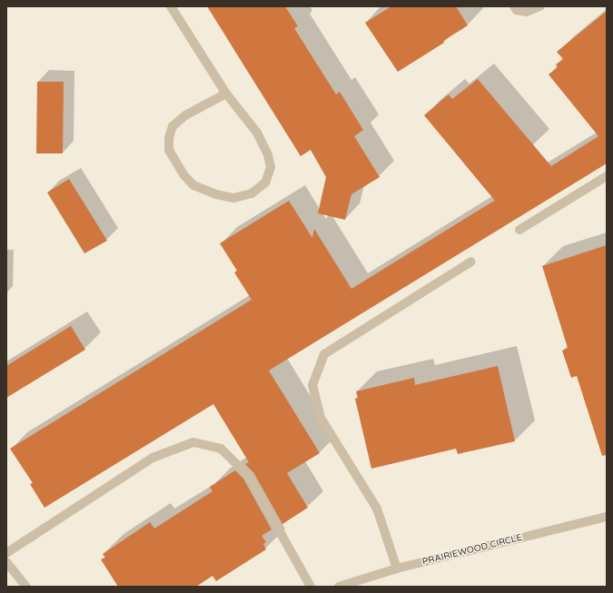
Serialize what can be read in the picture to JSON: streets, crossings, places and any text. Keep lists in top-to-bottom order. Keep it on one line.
{"streets":{"street":["PRAIRIEWOOD CIRCLE"]}}
